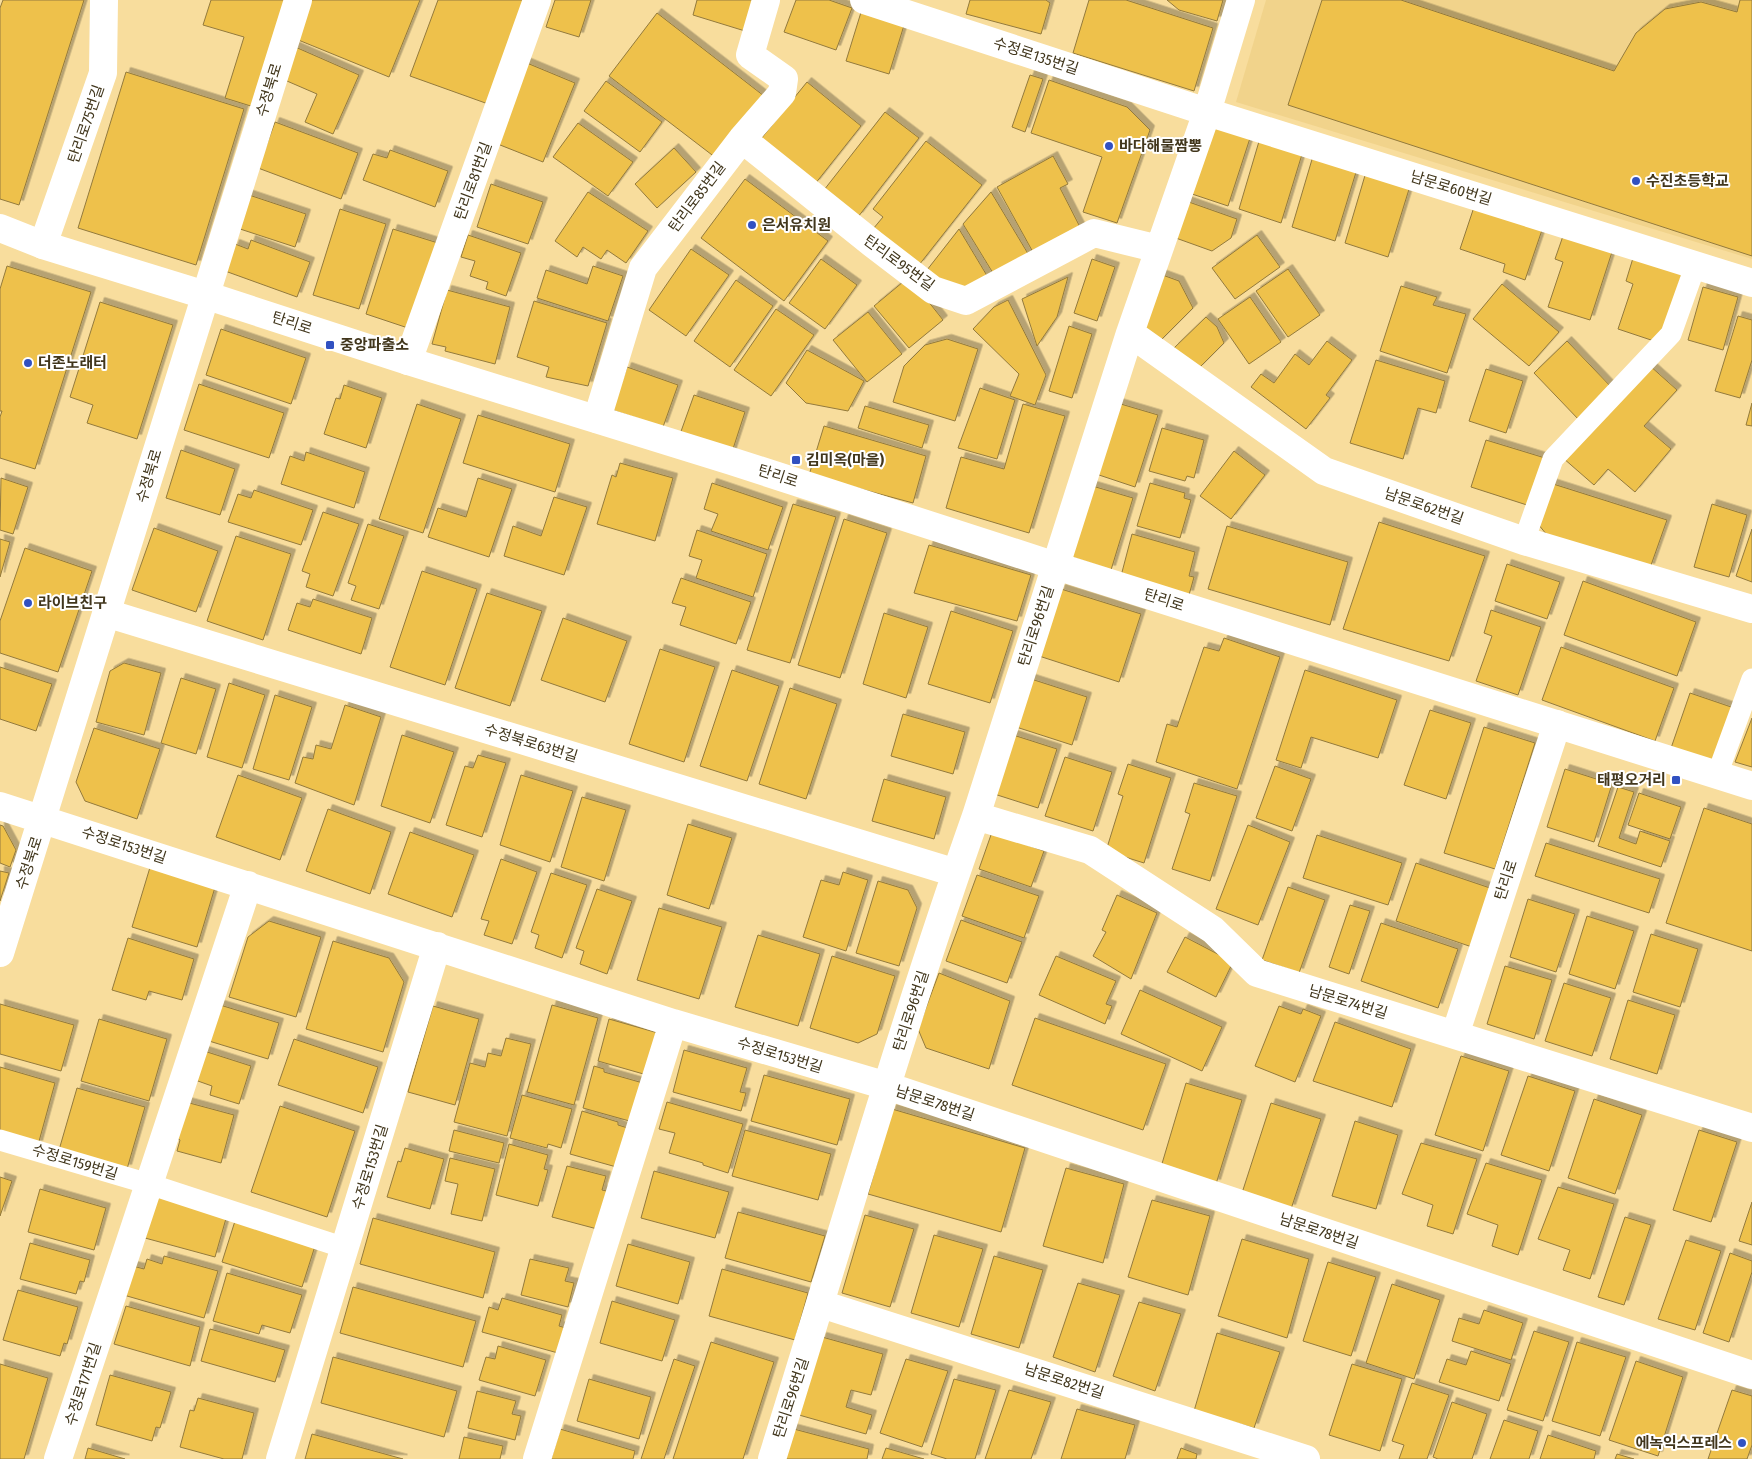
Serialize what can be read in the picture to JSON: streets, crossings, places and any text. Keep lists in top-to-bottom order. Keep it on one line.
{"streets":{"street":["수정로135번길","수정북로","탄리로75번길","탄리로81번길","남문로60번길","탄리로85번길","탄리로95번길","탄리로","남문로62번길","탄리로96번길","수정북로63번길","수정로153번길","남문로74번길","남문로78번길","남문로82번길","수정로171번길"],"lane":["수정로159번길"]},"crossings":[["수정로135번길","남문로60번길"],["수정북로","탄리로"],["수정북로","수정북로63번길"],["수정북로","수정로153번길"],["탄리로75번길","탄리로"],["탄리로81번길","탄리로"],["탄리로85번길","탄리로95번길"],["탄리로85번길","탄리로"],["탄리로","탄리로96번길"],["탄리로","남문로74번길"],["탄리로96번길","수정북로63번길"],["탄리로96번길","수정로153번길"],["탄리로96번길","남문로74번길"],["탄리로96번길","남문로78번길"],["탄리로96번길","남문로82번길"],["수정로153번길","남문로78번길"],["수정로153번길","수정로159번길"],["수정로159번길","수정로171번길"]],"places":{"other":["바다해물짬뽕","수진초등학교","은서유치원","더존노래터","라이브친구","에녹익스프레스"],"transit":["중앙파출소","김미옥(마을)","태평오거리"]}}
